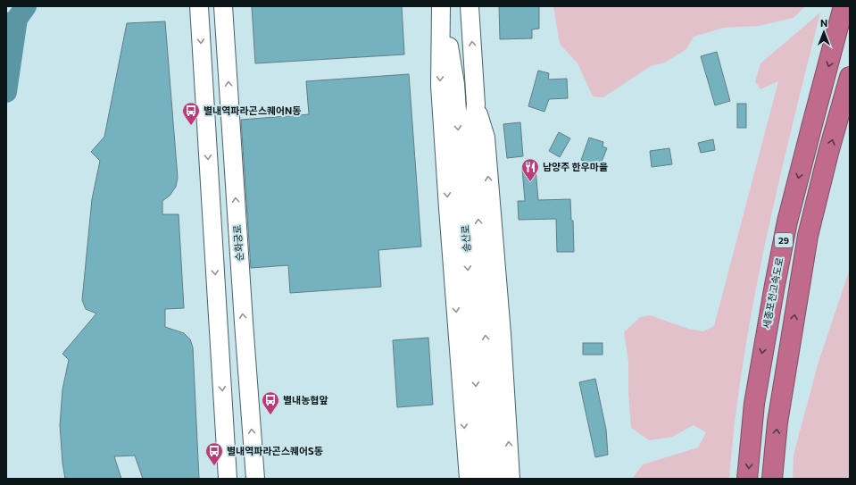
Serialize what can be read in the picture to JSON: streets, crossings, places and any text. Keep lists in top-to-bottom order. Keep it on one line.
{"streets":{"highway":["29","세종포천고속도로"],"street":["송산로","순화궁로"]},"places":{"bus stop":["별내역파라곤스퀘어N동","별내농협앞","별내역파라곤스퀘어S동"],"restaurant":["남양주 한우마을"]},"north":"top"}
